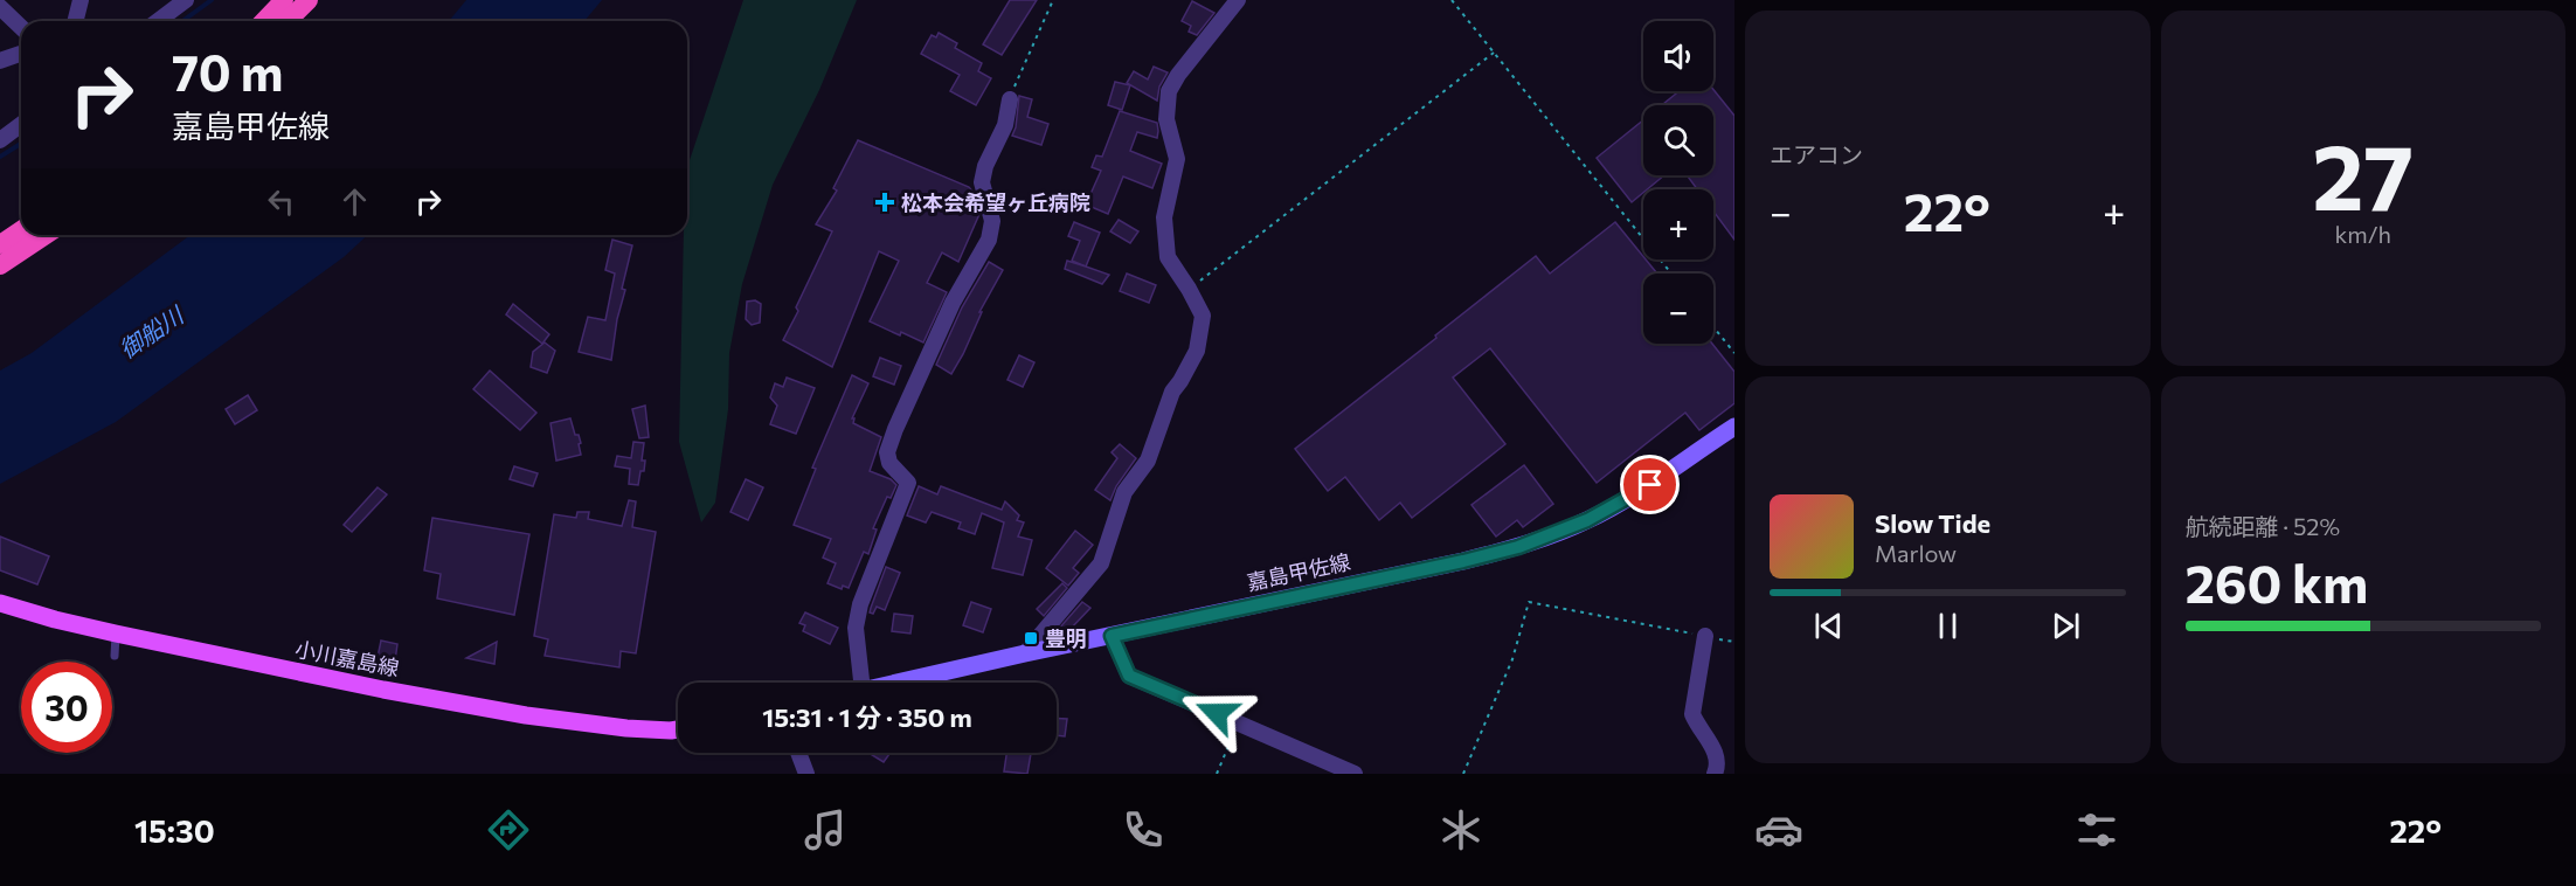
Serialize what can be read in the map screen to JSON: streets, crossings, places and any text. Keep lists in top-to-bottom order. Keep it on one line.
{"streets":{"main road":["嘉島甲佐線","小川嘉島線"]},"water":["御船川"],"places":{"health":["松本会希望ヶ丘病院"],"transit":["豊明"]},"page":{"tile":["エアコン",["27","km/h"],["航続距離 · 52%","260 km"]],"map_buttons":["+","−"],"turn":["70 m","嘉島甲佐線"],"heat":["−","22°","+"],"song":["Slow Tide","Marlow"],"limit":"30","trip":"15:31 · 1 分 · 350 m","tabs":["15:30","22°"]}}
